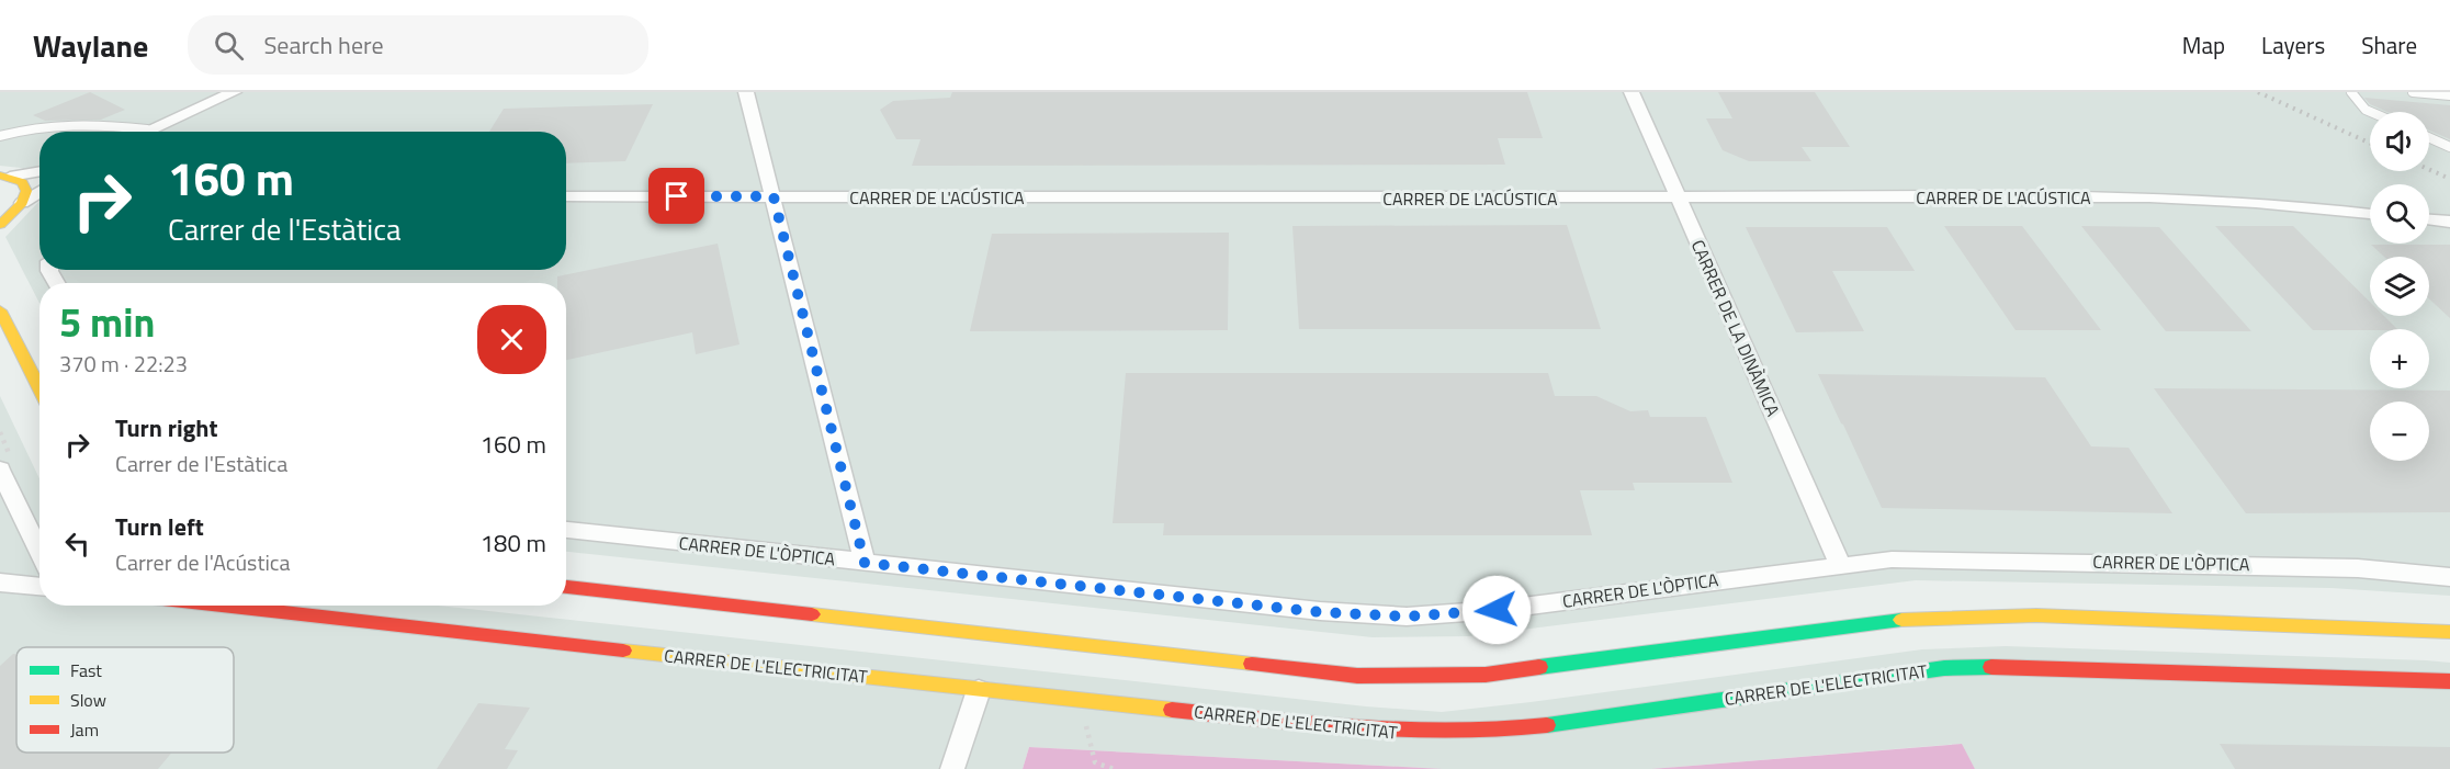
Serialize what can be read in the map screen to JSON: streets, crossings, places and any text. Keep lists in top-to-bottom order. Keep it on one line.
{"streets":{"street":["CARRER DE L'ACÚSTICA","CARRER DE LA DINÀMICA","CARRER DE L'ÒPTICA","CARRER DE L'ELECTRICITAT"]},"crossings":[["CARRER DE L'ACÚSTICA","CARRER DE LA DINÀMICA"],["CARRER DE LA DINÀMICA","CARRER DE L'ÒPTICA"]],"legend":["Fast","Slow","Jam"],"page":{"header":"Waylane","search":"Search here","nav":["Map","Layers","Share"],"map_buttons":["+","−"],"turn":["160 m","Carrer de l'Estàtica"],"heading":["5 min","370 m · 22:23"],"list":[{"name":"Turn right","note":"Carrer de l'Estàtica","value":"160 m"},{"name":"Turn left","note":"Carrer de l'Acústica","value":"180 m"}]}}
